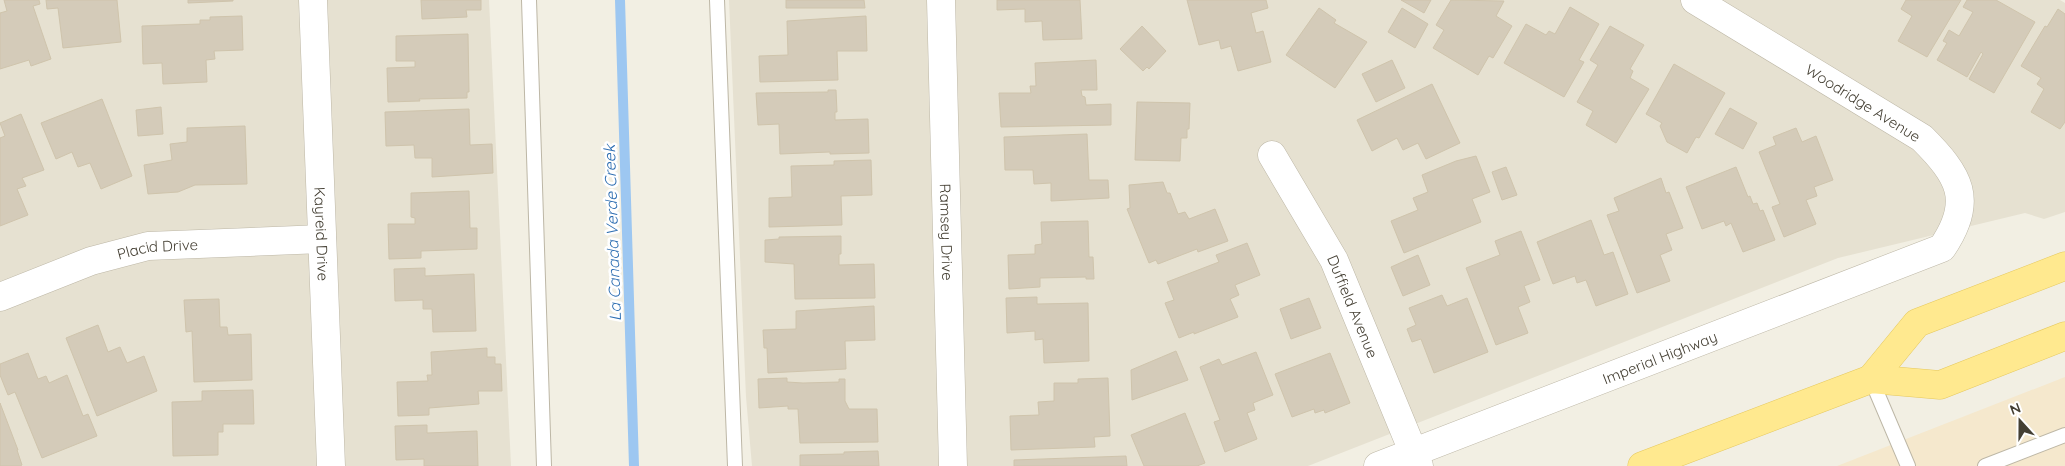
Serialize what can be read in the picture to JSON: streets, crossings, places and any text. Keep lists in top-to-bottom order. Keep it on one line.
{"streets":{"street":["Woodridge Avenue","Kayreid Drive","Ramsey Drive","Placid Drive","Duffield Avenue","Imperial Highway"]},"crossings":[["Woodridge Avenue","Imperial Highway"],["Kayreid Drive","Placid Drive"],["Duffield Avenue","Imperial Highway"]],"water":["La Canada Verde Creek"],"north":"top"}
